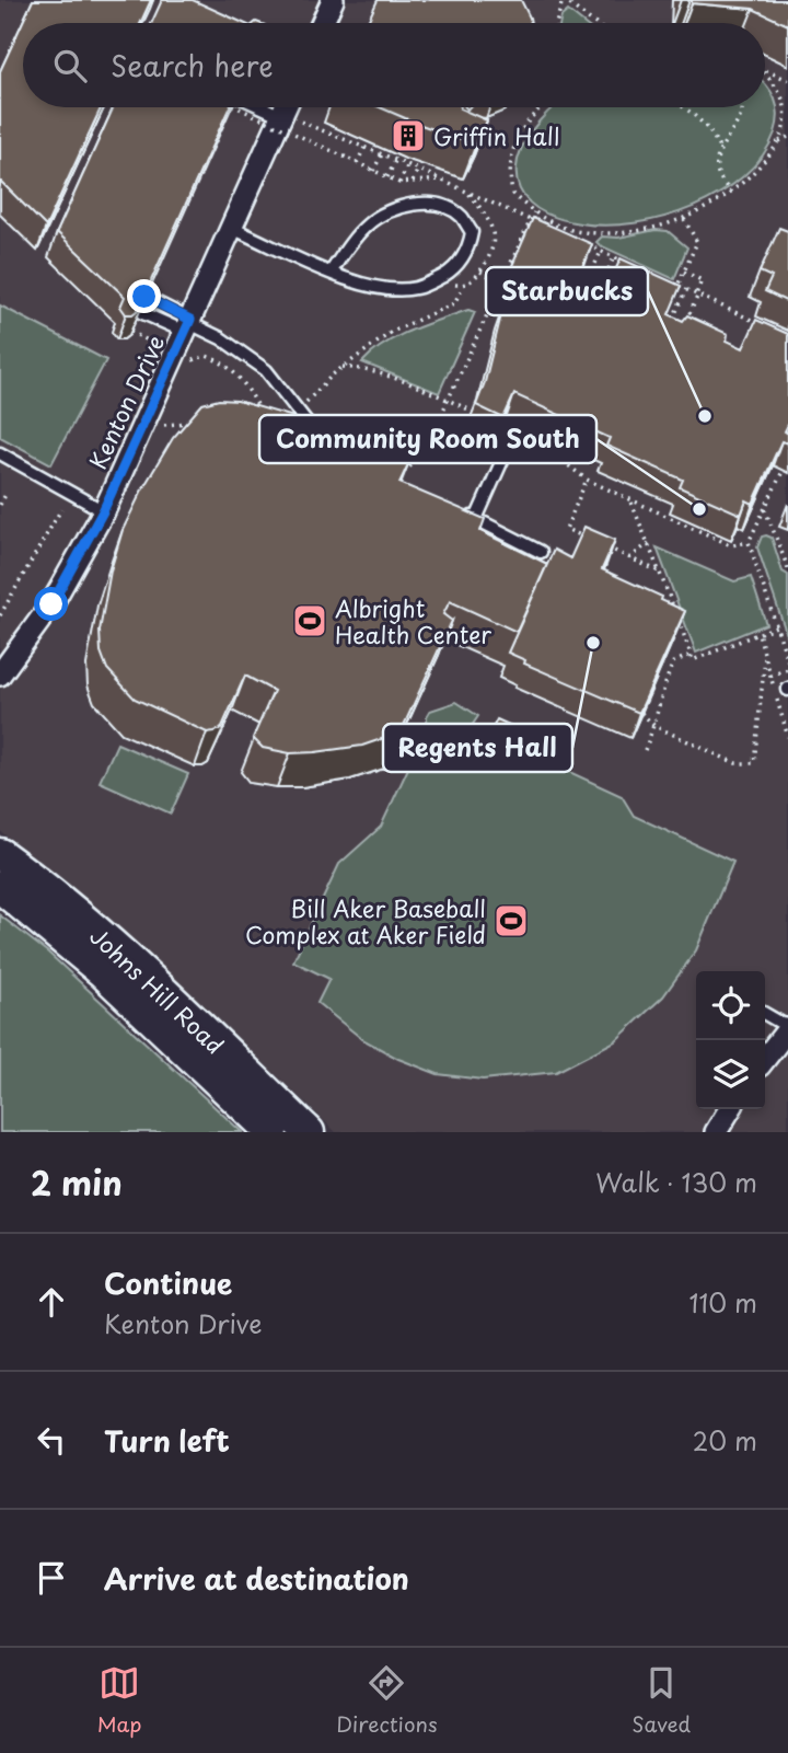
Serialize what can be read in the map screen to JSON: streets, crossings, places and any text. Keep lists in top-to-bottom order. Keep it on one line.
{"streets":{"main road":["Johns Hill Road"],"street":["Kenton Drive"]},"places":{"building":["Griffin Hall"],"other":["Starbucks","Community Room South","Regents Hall"],"sports":["Albright Health Center","Bill Aker Baseball Complex at Aker Field"]},"page":{"search":"Search here","heading":["2 min","Walk · 130 m"],"list":[["Continue","Kenton Drive","110 m"],["Turn left","20 m"],"Arrive at destination"],"nav":["Map","Directions","Saved"]}}
